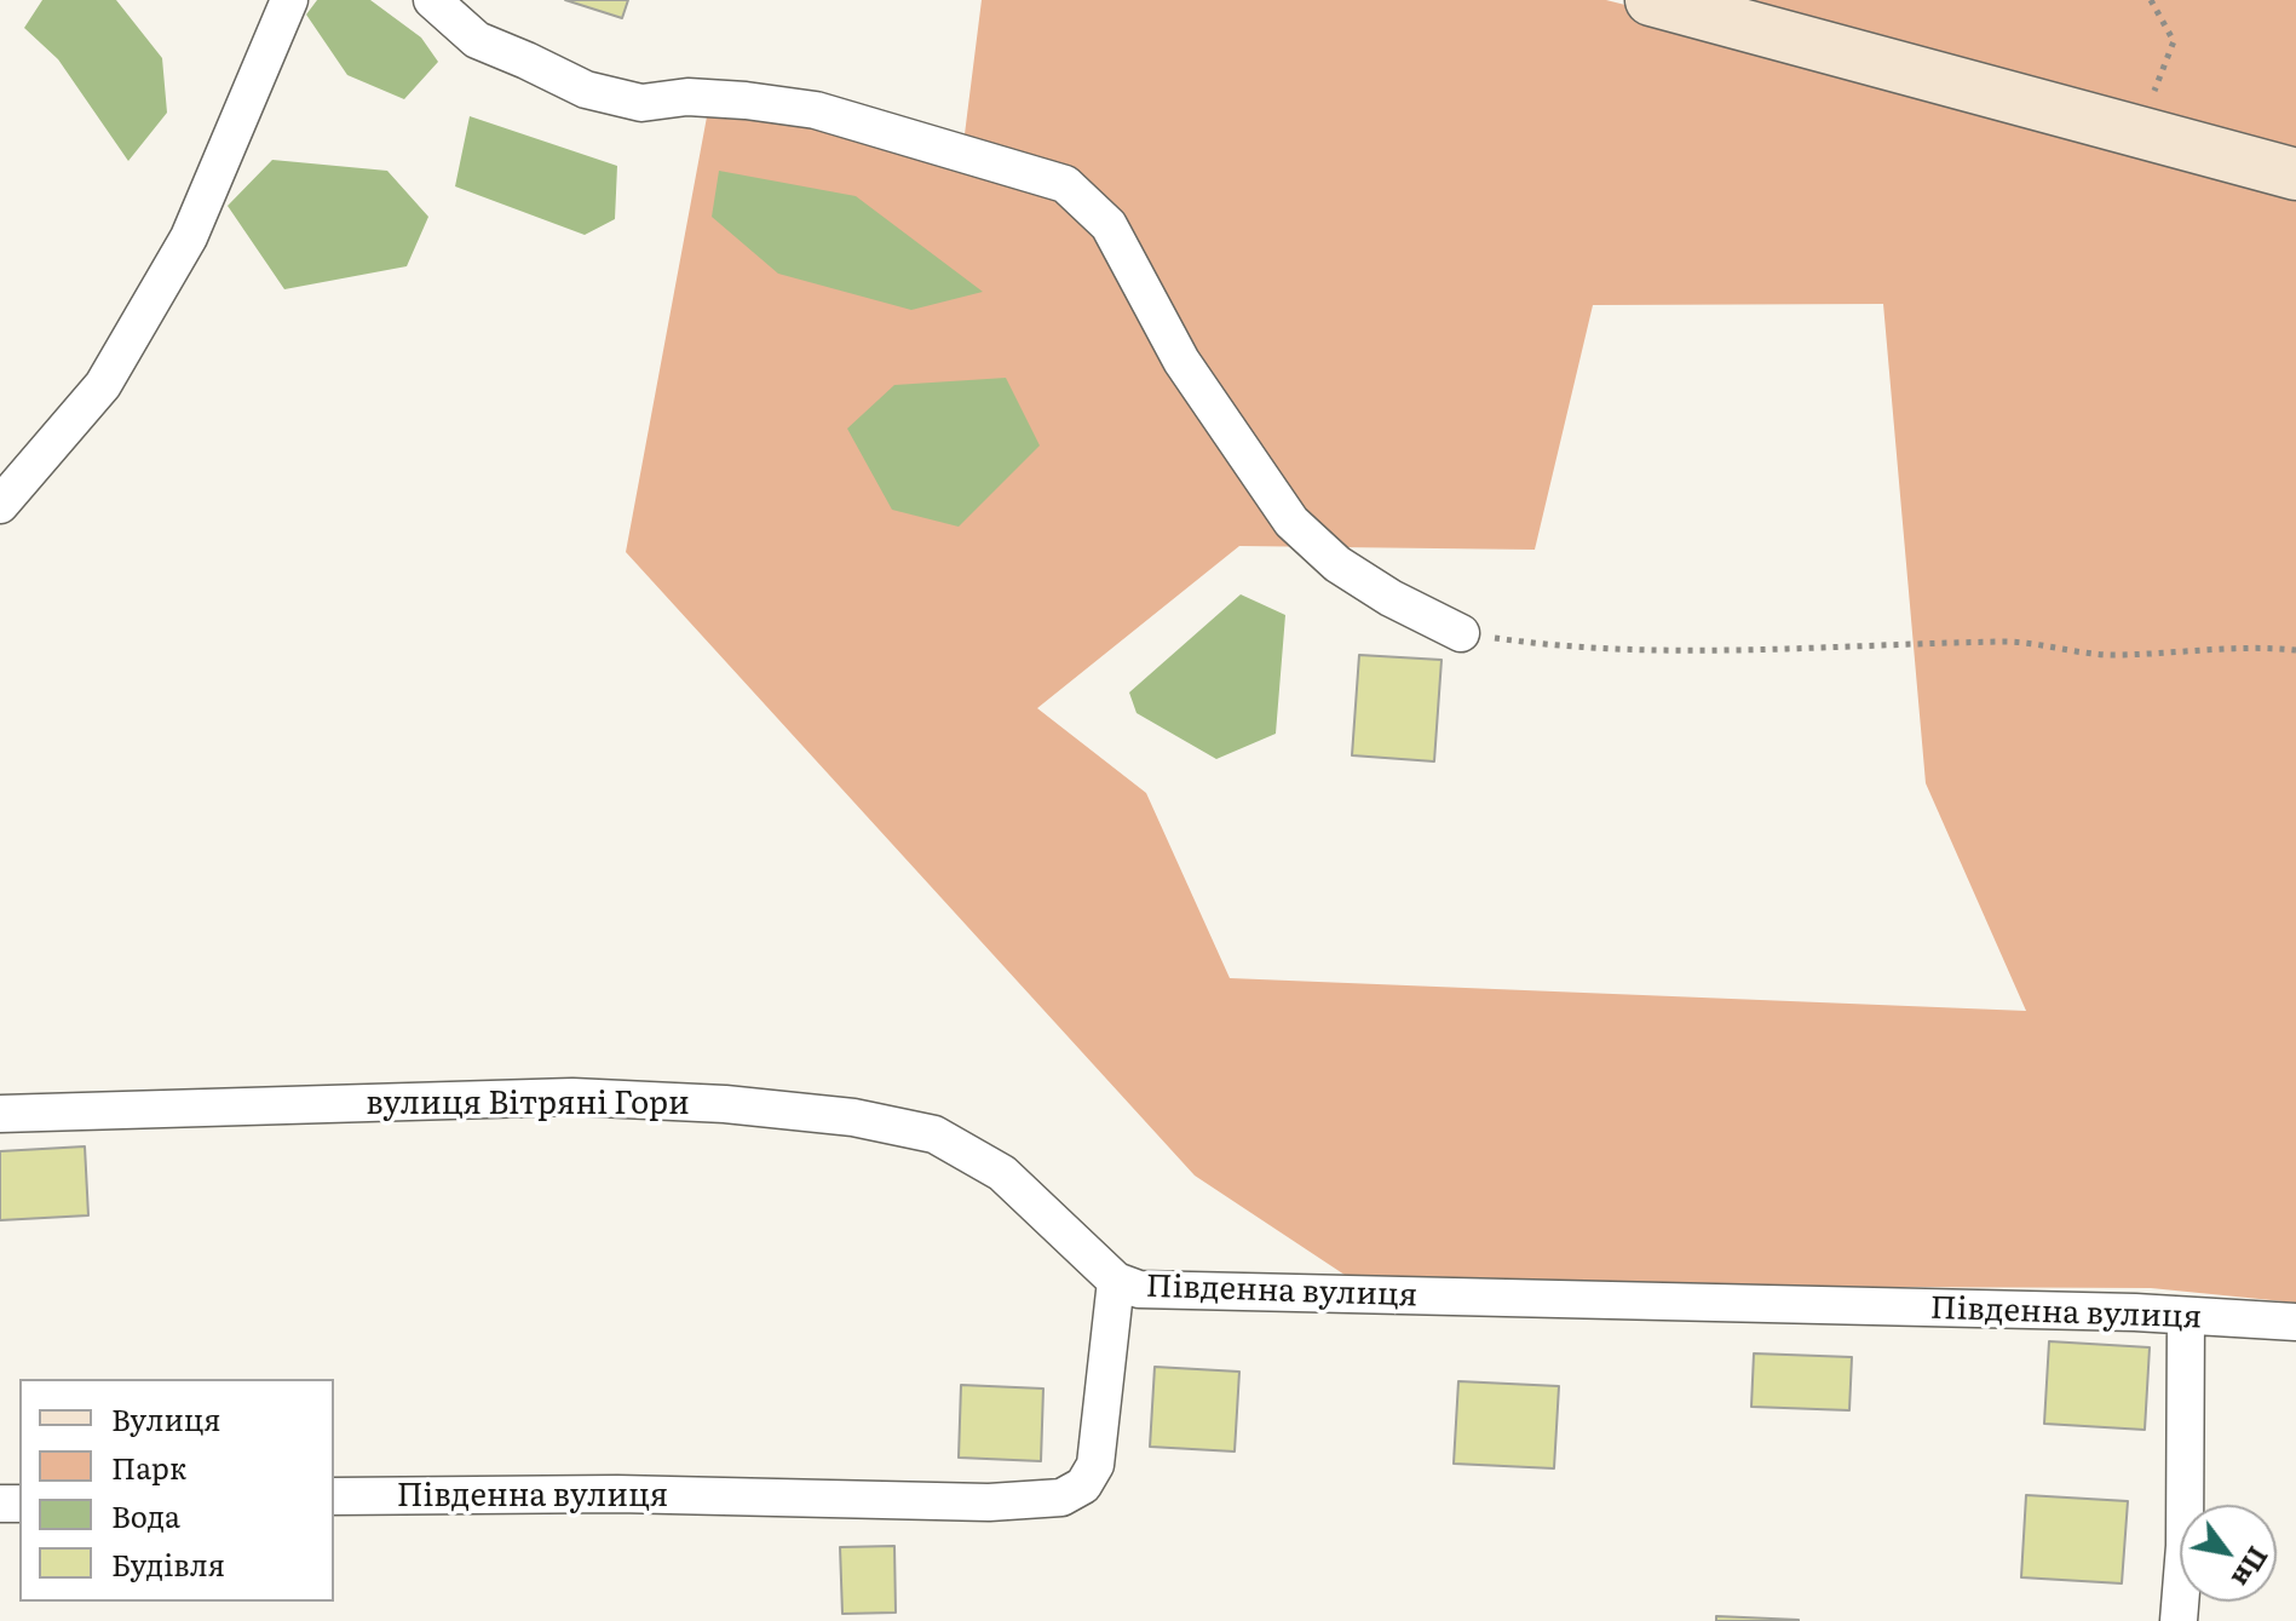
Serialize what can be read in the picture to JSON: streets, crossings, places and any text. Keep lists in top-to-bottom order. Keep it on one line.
{"streets":{"street":["вулиця Вітряні Гори","Південна вулиця"]},"crossings":[["вулиця Вітряні Гори","Південна вулиця"]],"legend":["Вулиця","Парк","Вода","Будівля"],"north":"bottom right"}
